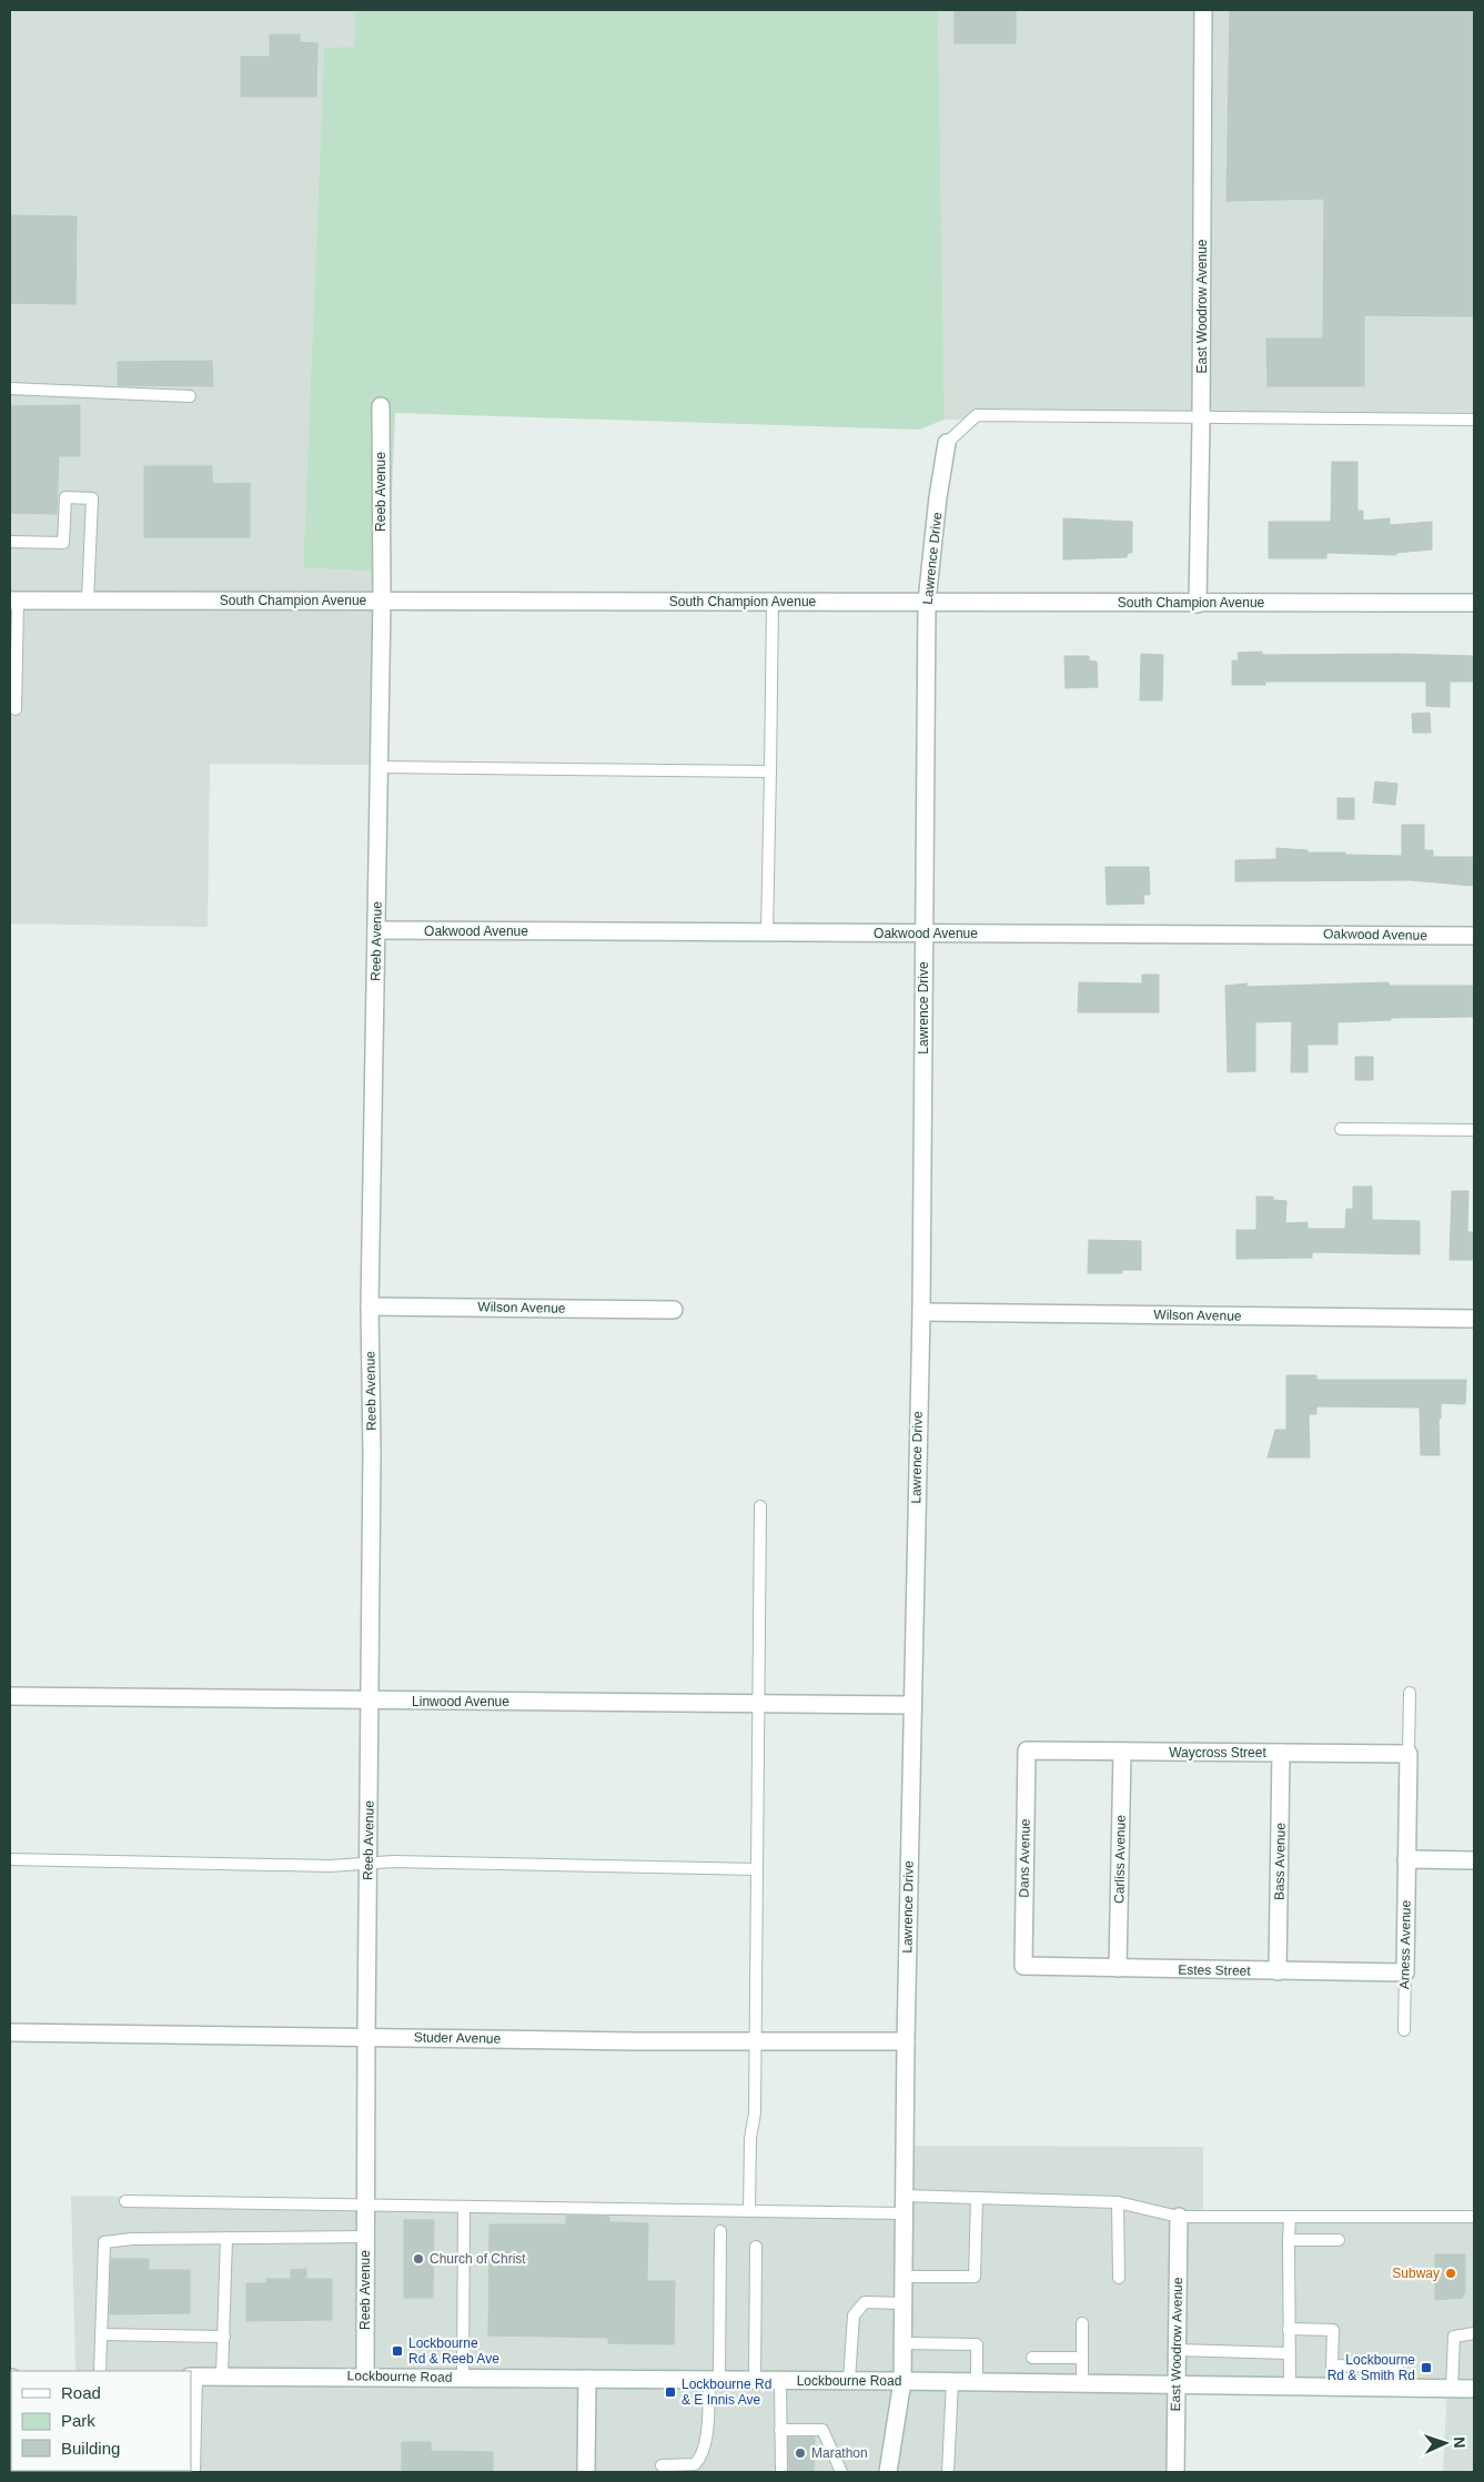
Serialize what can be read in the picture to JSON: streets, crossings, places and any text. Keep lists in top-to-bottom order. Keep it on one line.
{"streets":{"street":["East Woodrow Avenue","Reeb Avenue","Lawrence Drive","South Champion Avenue","Oakwood Avenue","Wilson Avenue","Linwood Avenue","Waycross Street","Dans Avenue","Carliss Avenue","Bass Avenue","Arness Avenue","Estes Street","Studer Avenue","Lockbourne Road"]},"crossings":[["East Woodrow Avenue","South Champion Avenue"],["East Woodrow Avenue","Lockbourne Road"],["Reeb Avenue","South Champion Avenue"],["Reeb Avenue","Oakwood Avenue"],["Reeb Avenue","Wilson Avenue"],["Reeb Avenue","Linwood Avenue"],["Reeb Avenue","Studer Avenue"],["Reeb Avenue","Lockbourne Road"],["Lawrence Drive","South Champion Avenue"],["Lawrence Drive","Oakwood Avenue"],["Lawrence Drive","Wilson Avenue"],["Lawrence Drive","Linwood Avenue"],["Lawrence Drive","Studer Avenue"],["Lawrence Drive","Lockbourne Road"],["Waycross Street","Dans Avenue"],["Waycross Street","Carliss Avenue"],["Waycross Street","Bass Avenue"],["Waycross Street","Arness Avenue"],["Dans Avenue","Estes Street"],["Carliss Avenue","Estes Street"],["Bass Avenue","Estes Street"],["Arness Avenue","Estes Street"]],"places":{"other":["Church of Christ","Subway","Marathon"],"transit":["Lockbourne Rd & Reeb Ave","Lockbourne Rd & Smith Rd","Lockbourne Rd & E Innis Ave"]},"legend":["Road","Park","Building"],"north":"right"}
